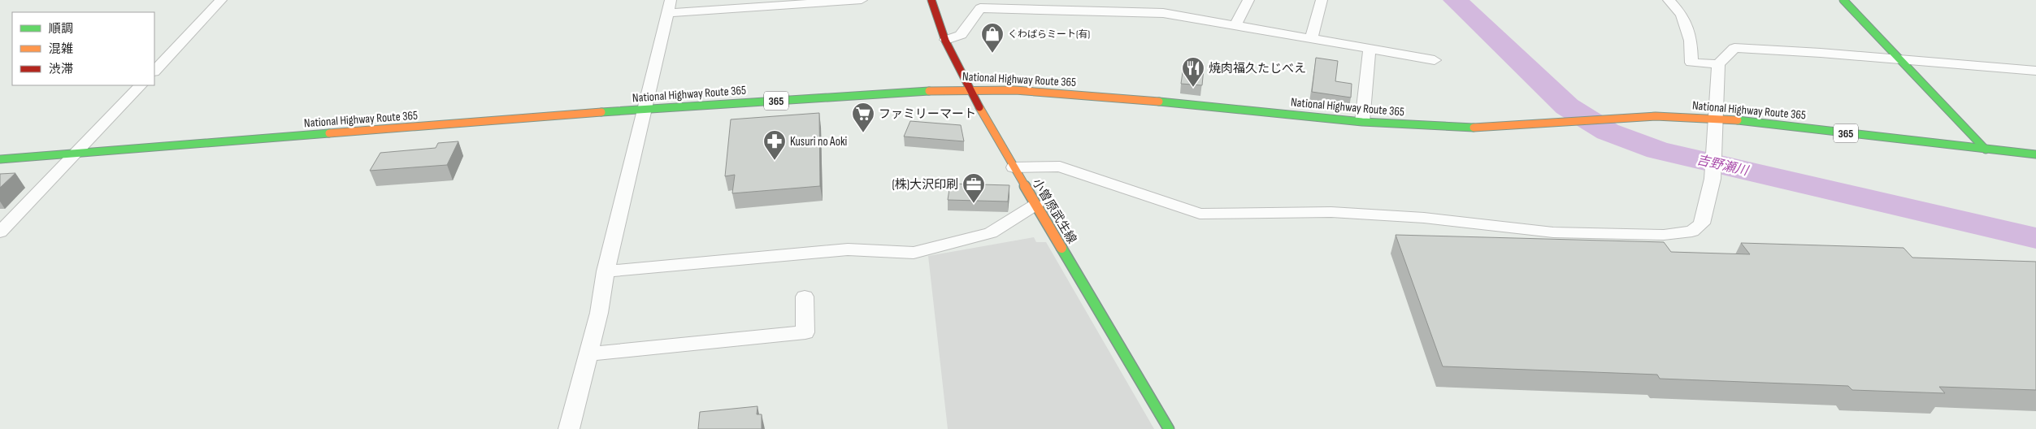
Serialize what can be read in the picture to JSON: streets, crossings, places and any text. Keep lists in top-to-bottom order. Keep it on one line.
{"streets":{"main road":["National Highway Route 365","365","小曽原武生線"]},"crossings":[["National Highway Route 365","小曽原武生線"]],"water":["吉野瀬川"],"places":{"shop":["くわばらミート(有)"],"restaurant":["焼肉福久たじべえ"],"supermarket":["ファミリーマート"],"pharmacy":["Kusuri no Aoki"],"office":["(株)大沢印刷"]},"legend":["順調","混雑","渋滞"]}
